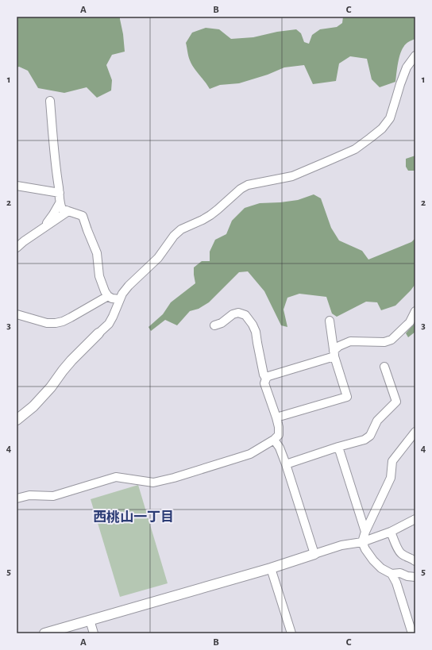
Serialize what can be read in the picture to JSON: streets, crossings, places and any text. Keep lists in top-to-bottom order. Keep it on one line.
{"districts":["西桃山一丁目"],"grid":{"columns":["A","B","C"],"rows":["1","2","3","4","5"]}}
